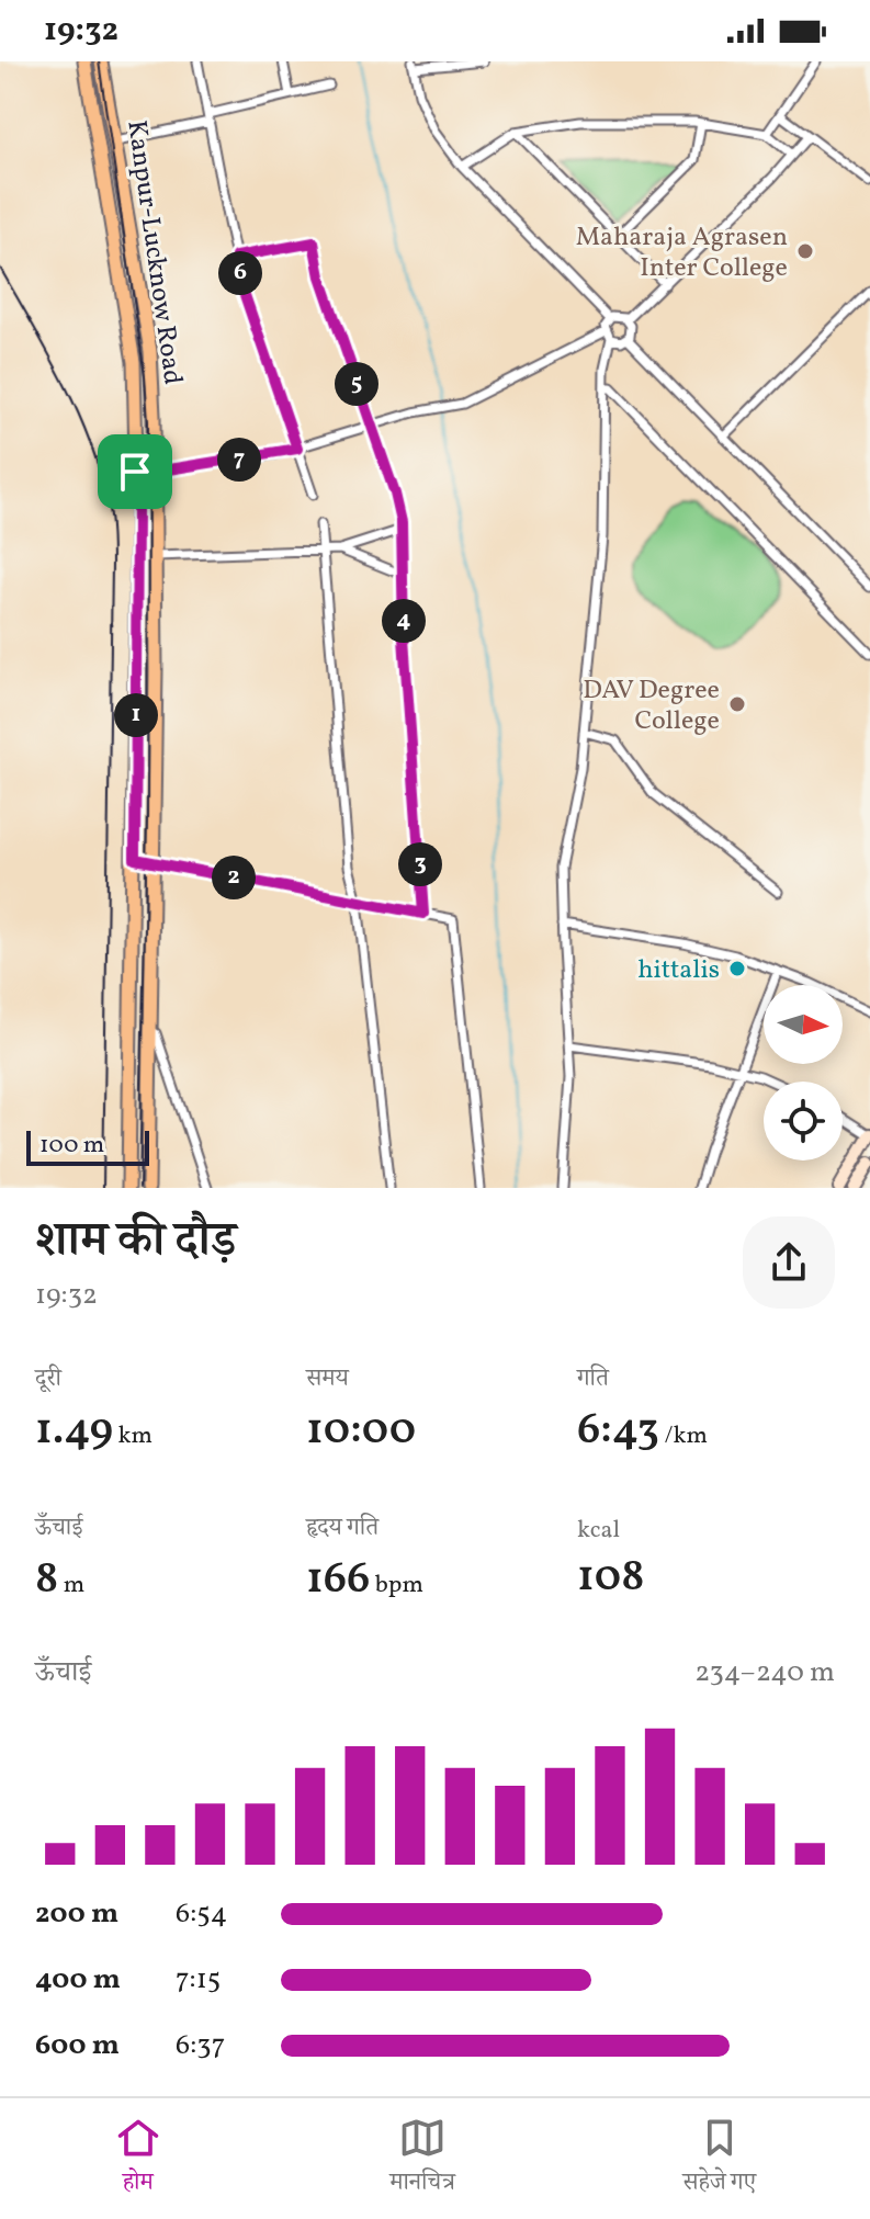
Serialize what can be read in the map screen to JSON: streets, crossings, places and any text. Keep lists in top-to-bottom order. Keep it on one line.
{"streets":{"main road":["Kanpur-Lucknow Road"]},"places":["Maharaja Agrasen Inter College","DAV Degree College","hittalis"],"scale_bar":"100 m","north":"right","page":{"status":"19:32","pins":["6","5","7","4","1","3","2"],"scale":"100 m","heading":["शाम की दौड़","19:32"],"stats":[["दूरी","1.49 km"],["समय","10:00"],["गति","6:43 /km"],["ऊँचाई","8 m"],["हृदय गति","166 bpm"],["kcal","108"]],"chart":["ऊँचाई","234–240 m"],"list":[{"name":"200 m","note":"6:54"},{"name":"400 m","note":"7:15"},{"name":"600 m","note":"6:37"}],"tabs":["होम","मानचित्र","सहेजे गए"]}}
